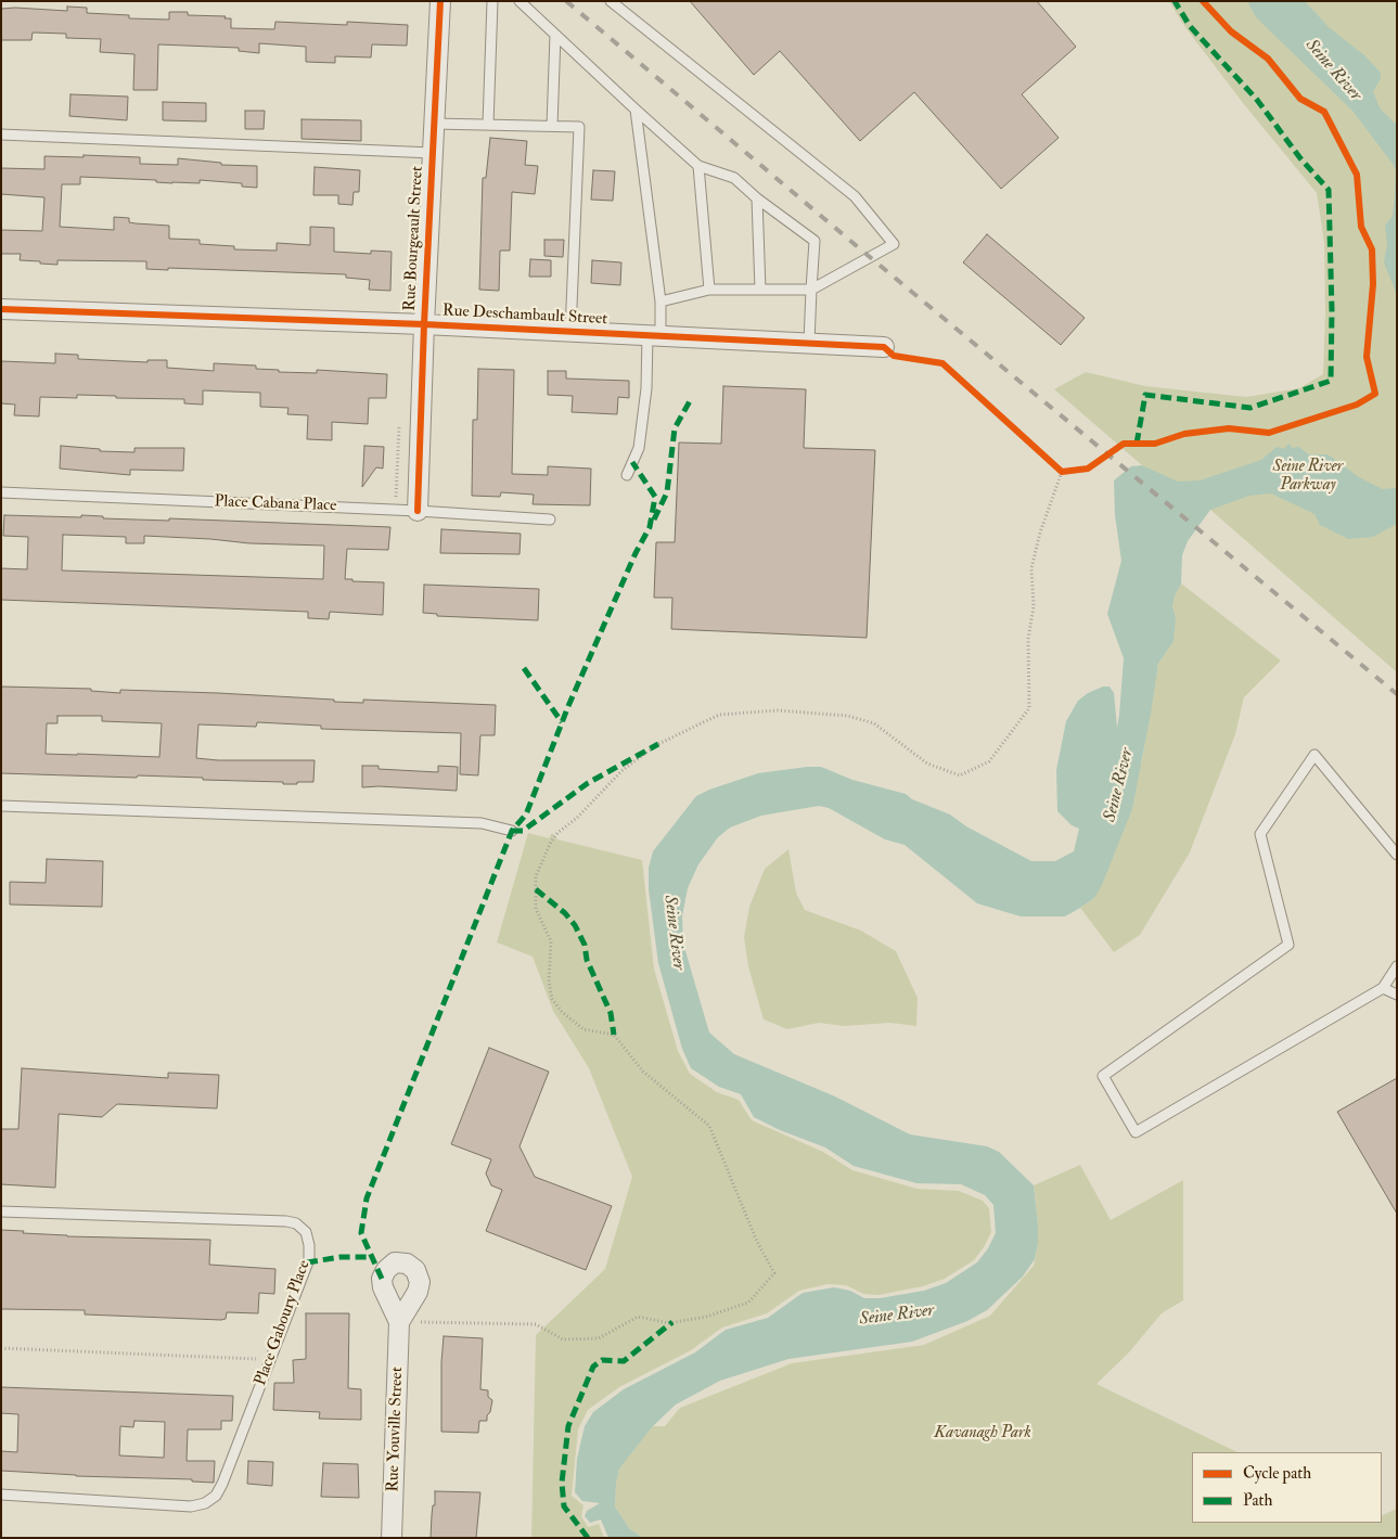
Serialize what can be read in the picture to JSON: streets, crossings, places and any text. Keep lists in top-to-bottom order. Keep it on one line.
{"streets":{"street":["Rue Bourgeault Street","Rue Deschambault Street","Rue Youville Street"],"lane":["Place Cabana Place","Place Gaboury Place"]},"crossings":[["Rue Bourgeault Street","Rue Deschambault Street"],["Rue Bourgeault Street","Place Cabana Place"]],"water":["Seine River"],"parks":["Seine River Parkway","Kavanagh Park"],"legend":["Cycle path","Path"]}
